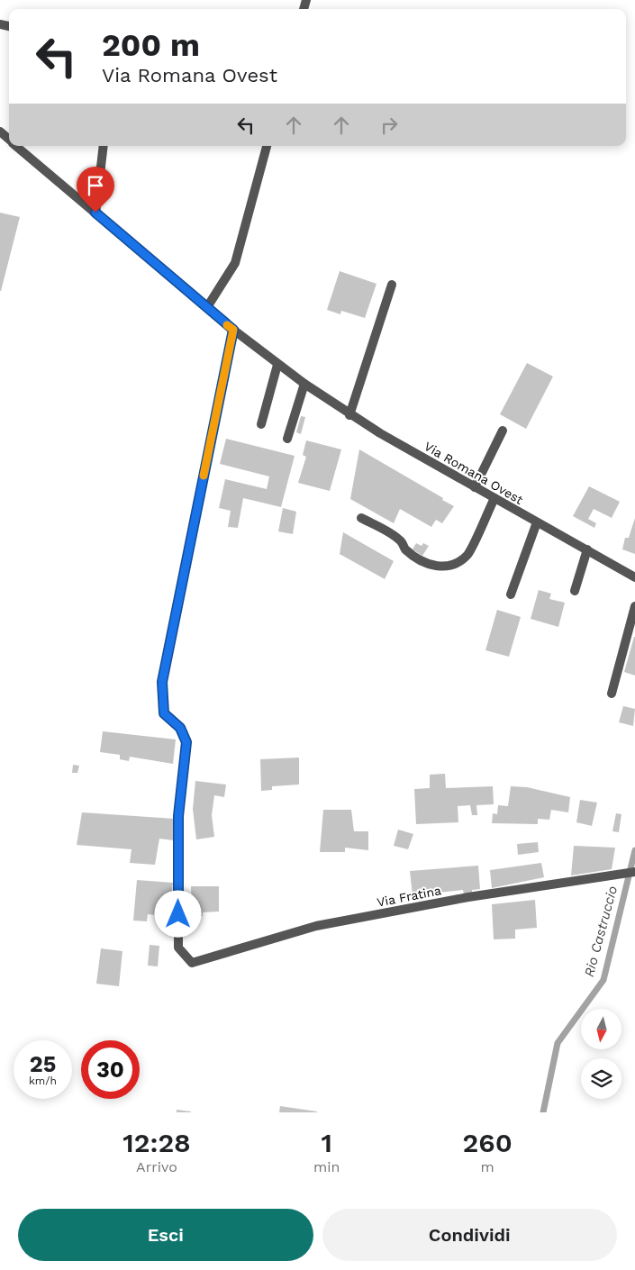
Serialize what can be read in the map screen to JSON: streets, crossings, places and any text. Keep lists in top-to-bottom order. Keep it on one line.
{"streets":{"street":["Via Romana Ovest","Via Fratina"]},"crossings":[["Via Romana Ovest","Via Fratina"]],"water":["Rio Castruccio"],"north":"bottom","page":{"turn":["200 m","Via Romana Ovest"],"speed":"25 km/h","limit":"30","eta":["12:28","Arrivo","1","min","260","m"],"buttons":["Esci","Condividi"]}}
